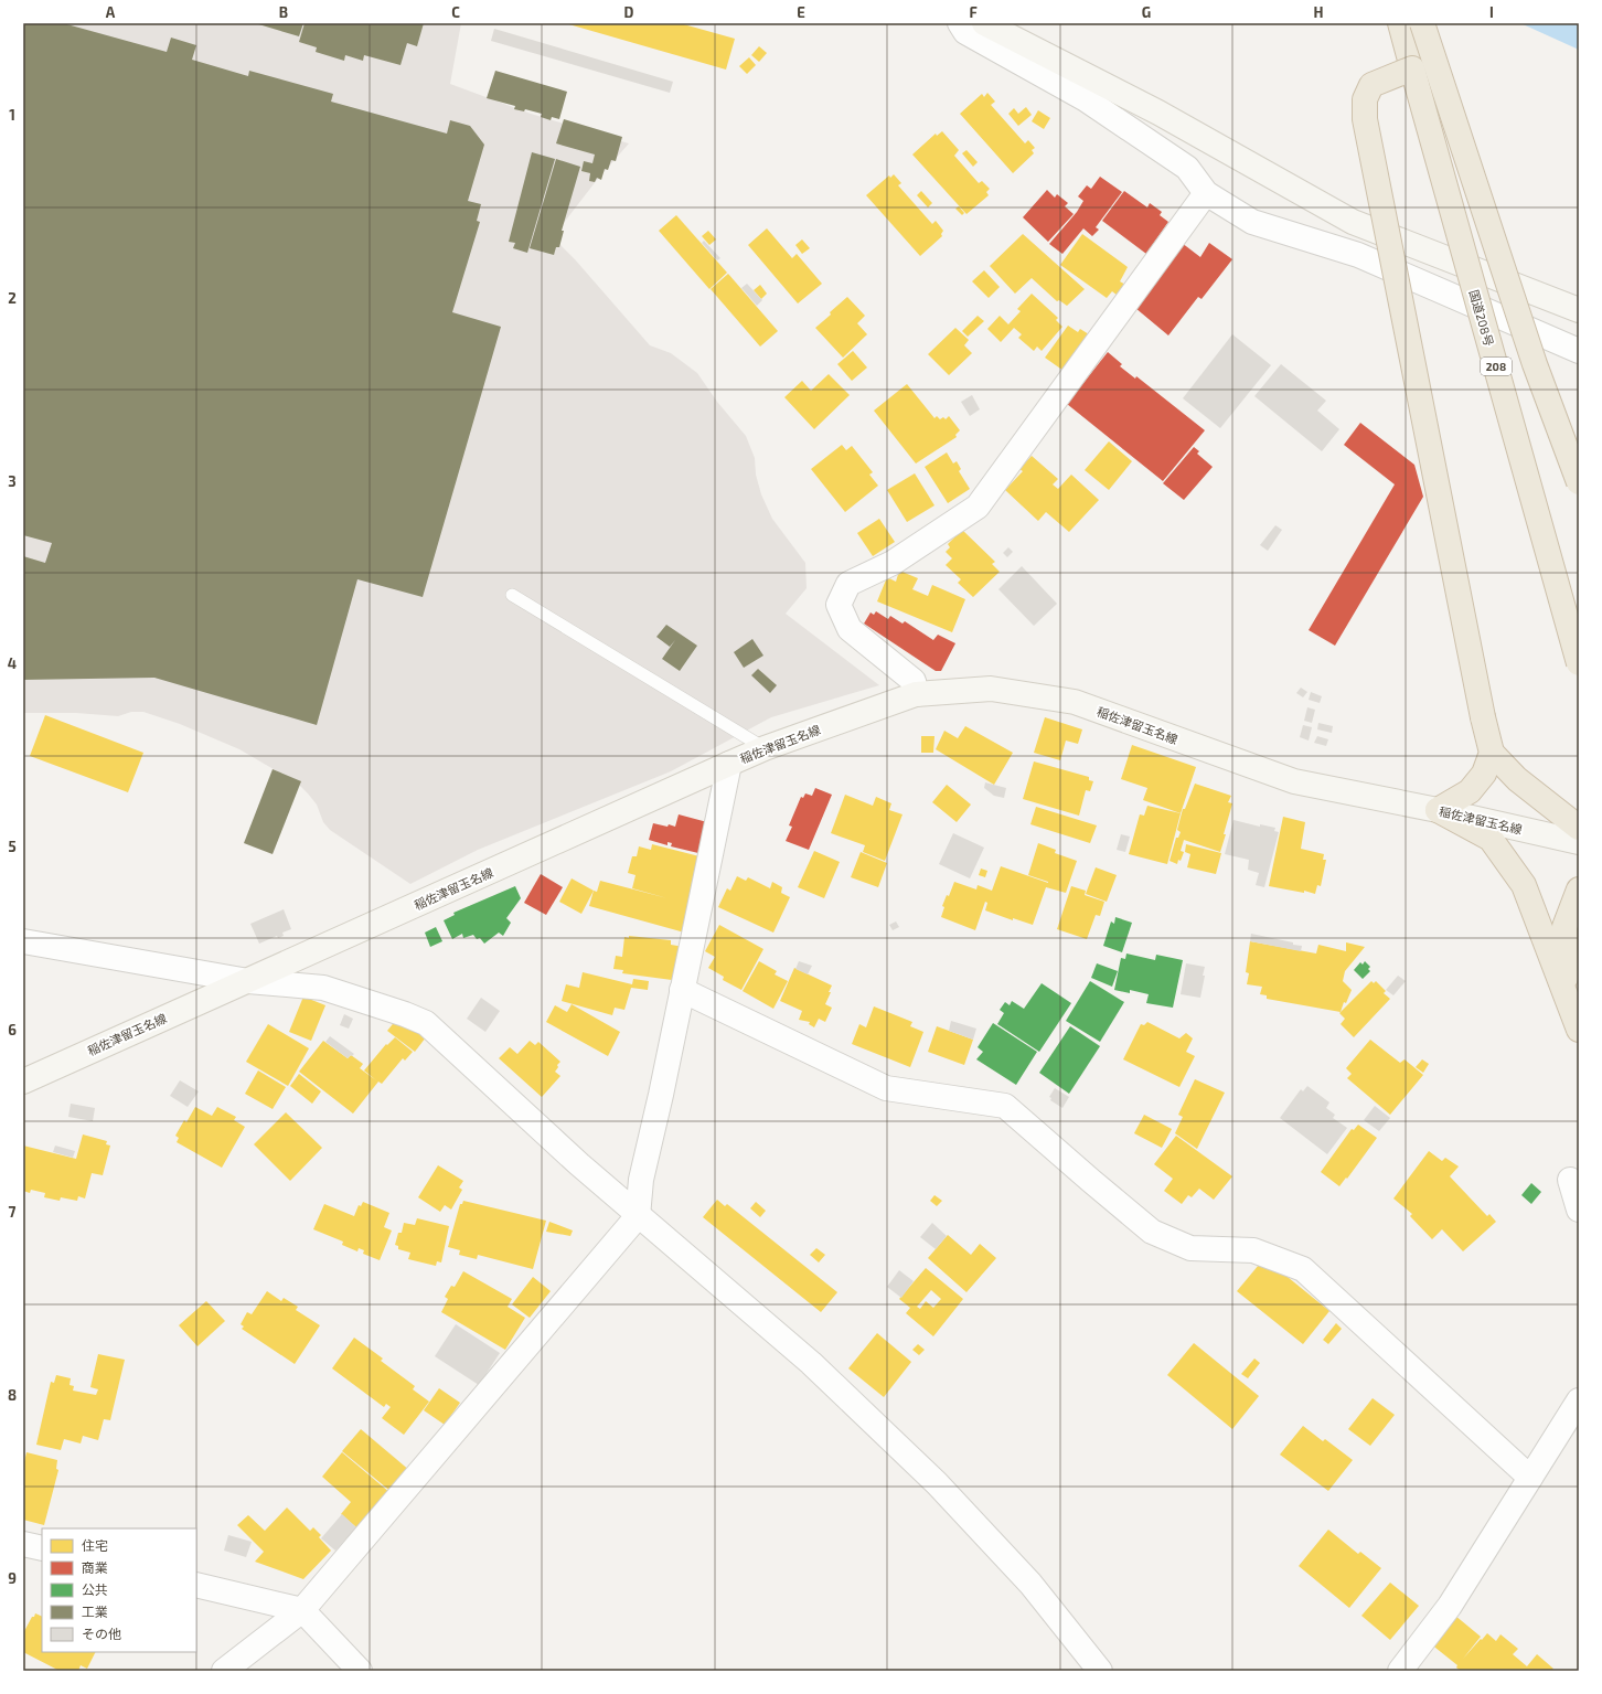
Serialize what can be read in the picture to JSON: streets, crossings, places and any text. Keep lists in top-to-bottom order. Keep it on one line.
{"streets":{"highway":["国道208号","208"],"main road":["稲佐津留玉名線"]},"legend":["住宅","商業","公共","工業","その他"],"grid":{"columns":["A","B","C","D","E","F","G","H","I"],"rows":["1","2","3","4","5","6","7","8","9"]}}
